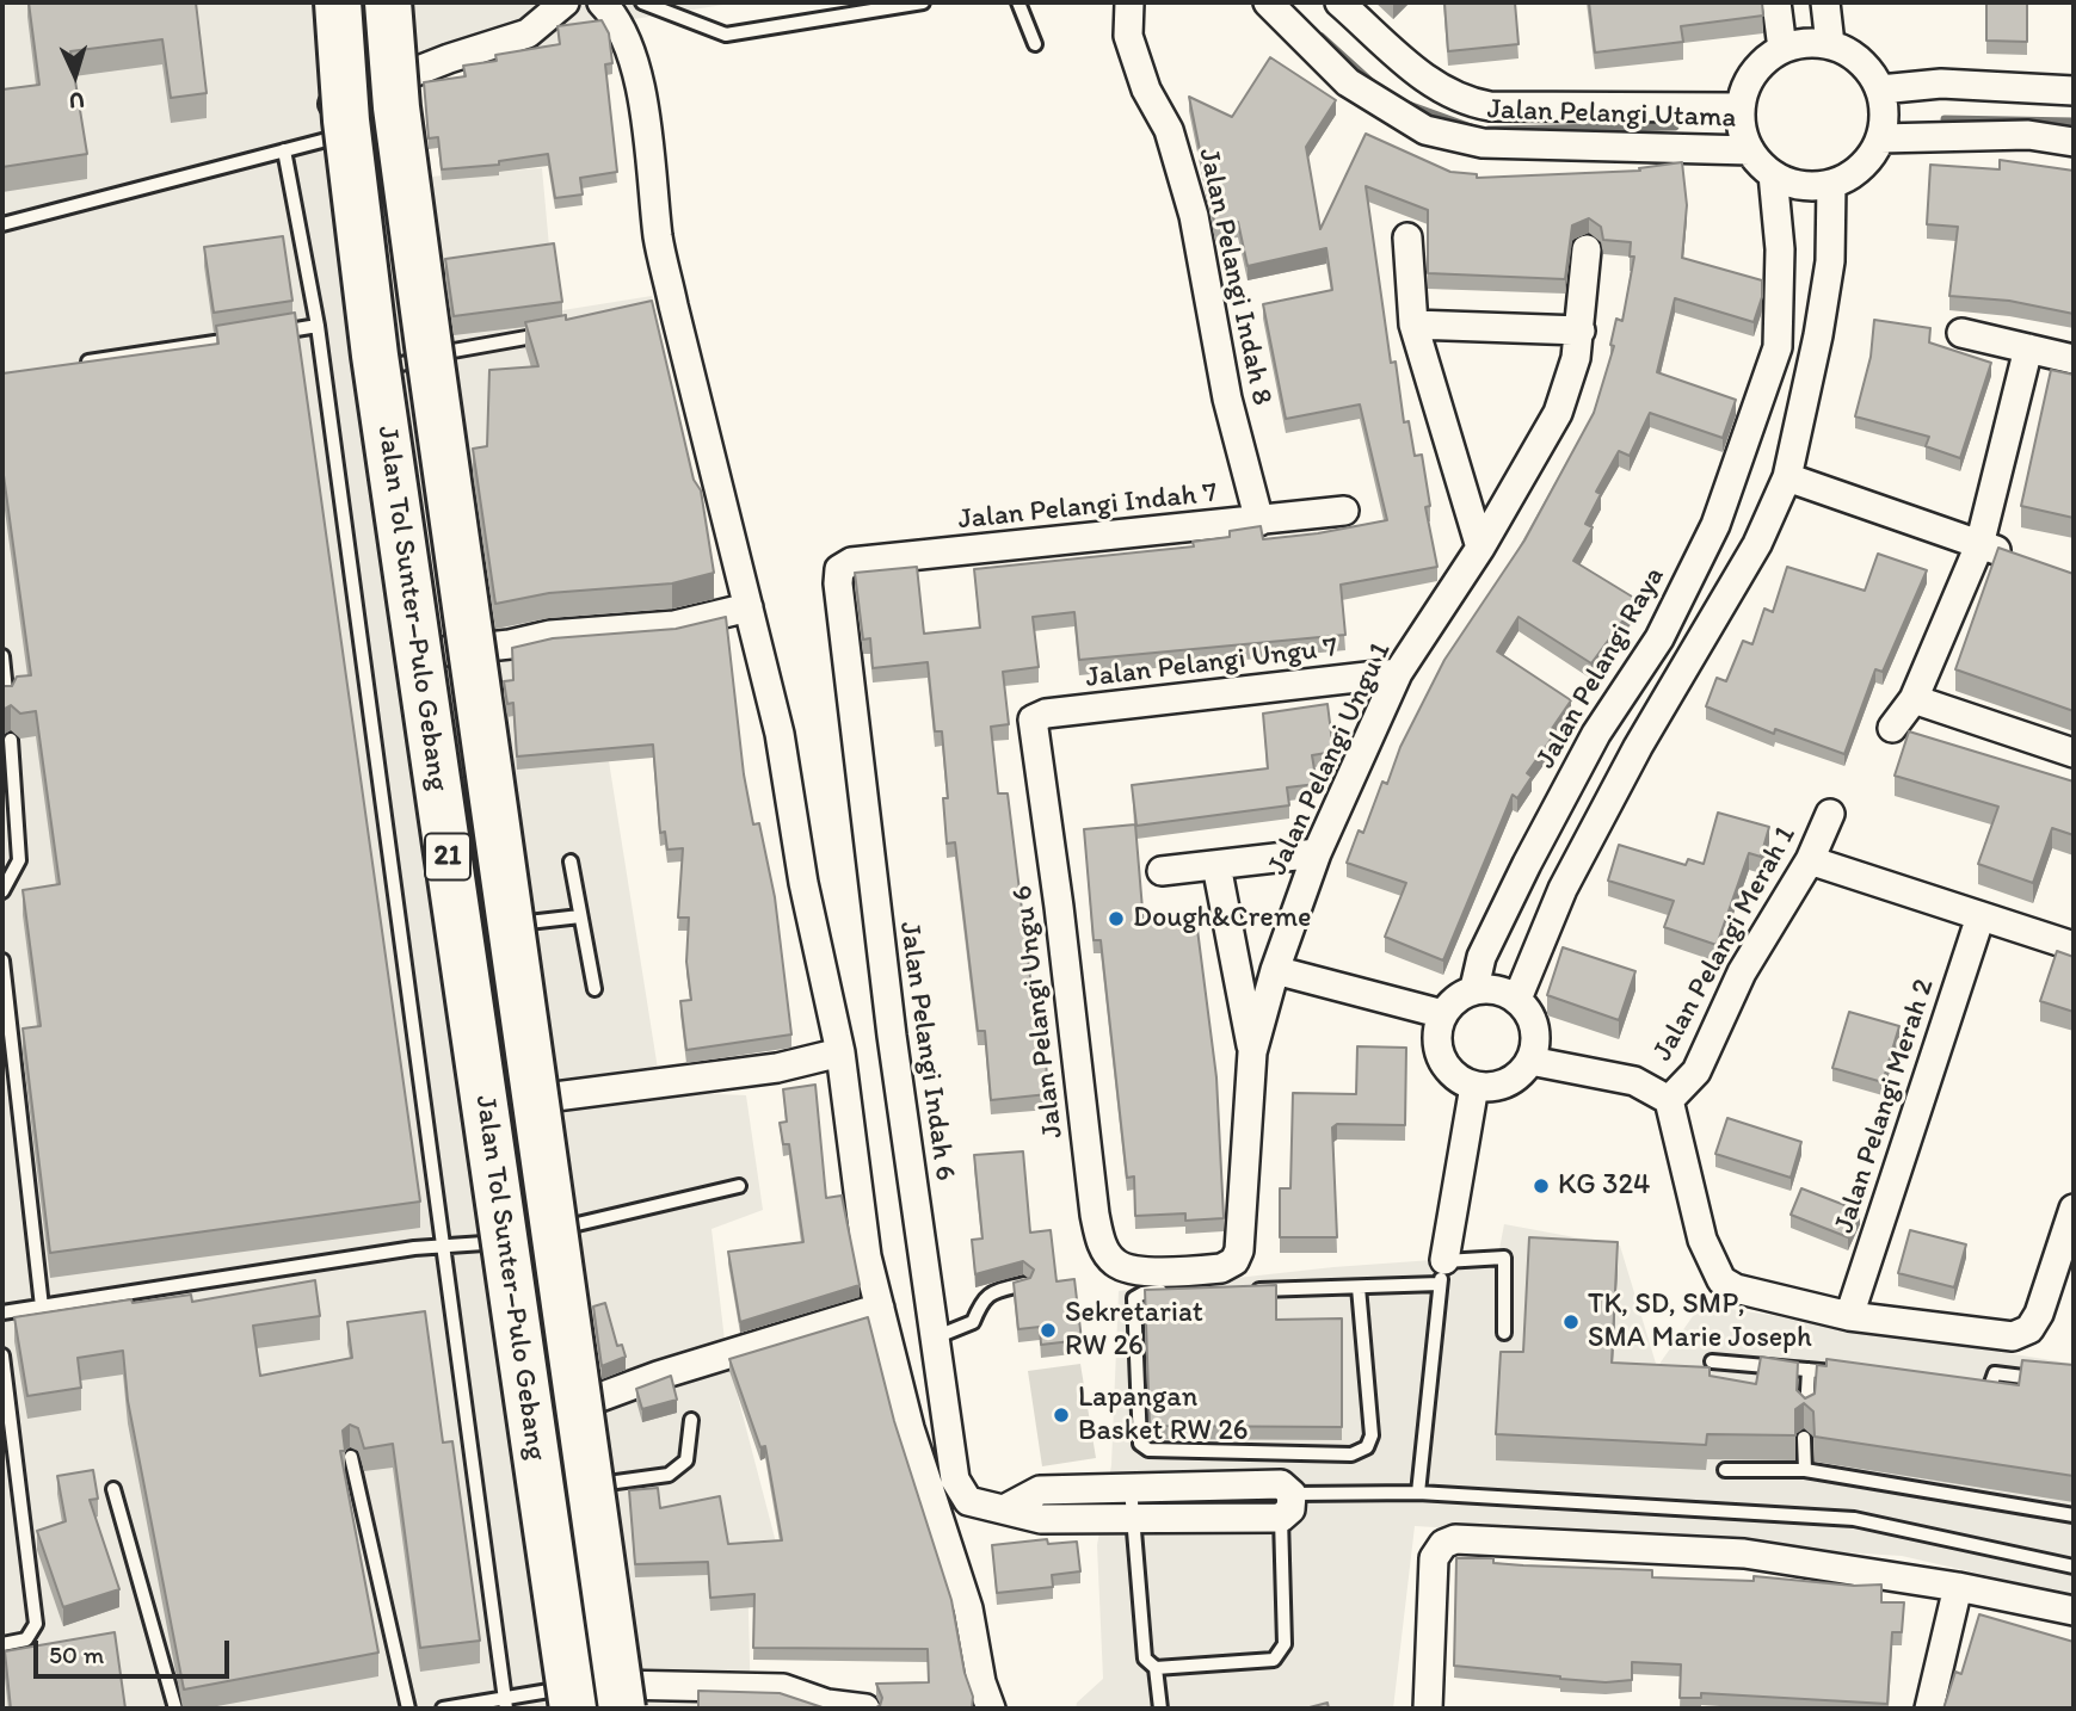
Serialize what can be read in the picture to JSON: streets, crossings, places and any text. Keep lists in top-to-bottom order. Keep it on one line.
{"streets":{"highway":["Jalan Tol Sunter–Pulo Gebang","21"],"street":["Jalan Pelangi Utama","Jalan Pelangi Indah 8","Jalan Pelangi Indah 7","Jalan Pelangi Ungu 7","Jalan Pelangi Raya","Jalan Pelangi Ungu 1","Jalan Pelangi Merah 1","Jalan Pelangi Ungu 6","Jalan Pelangi Indah 6","Jalan Pelangi Merah 2"]},"crossings":[["Jalan Pelangi Utama","Jalan Pelangi Raya"],["Jalan Pelangi Indah 8","Jalan Pelangi Indah 7"],["Jalan Pelangi Indah 7","Jalan Pelangi Indah 6"],["Jalan Pelangi Ungu 7","Jalan Pelangi Ungu 1"],["Jalan Pelangi Ungu 7","Jalan Pelangi Ungu 6"],["Jalan Pelangi Raya","Jalan Pelangi Merah 1"],["Jalan Pelangi Ungu 1","Jalan Pelangi Ungu 6"],["Jalan Pelangi Merah 1","Jalan Pelangi Merah 2"]],"places":["Dough&Creme","KG 324","TK, SD, SMP, SMA Marie Joseph","Sekretariat RW 26","Lapangan Basket RW 26"],"scale_bar":"50 m","north":"bottom"}
